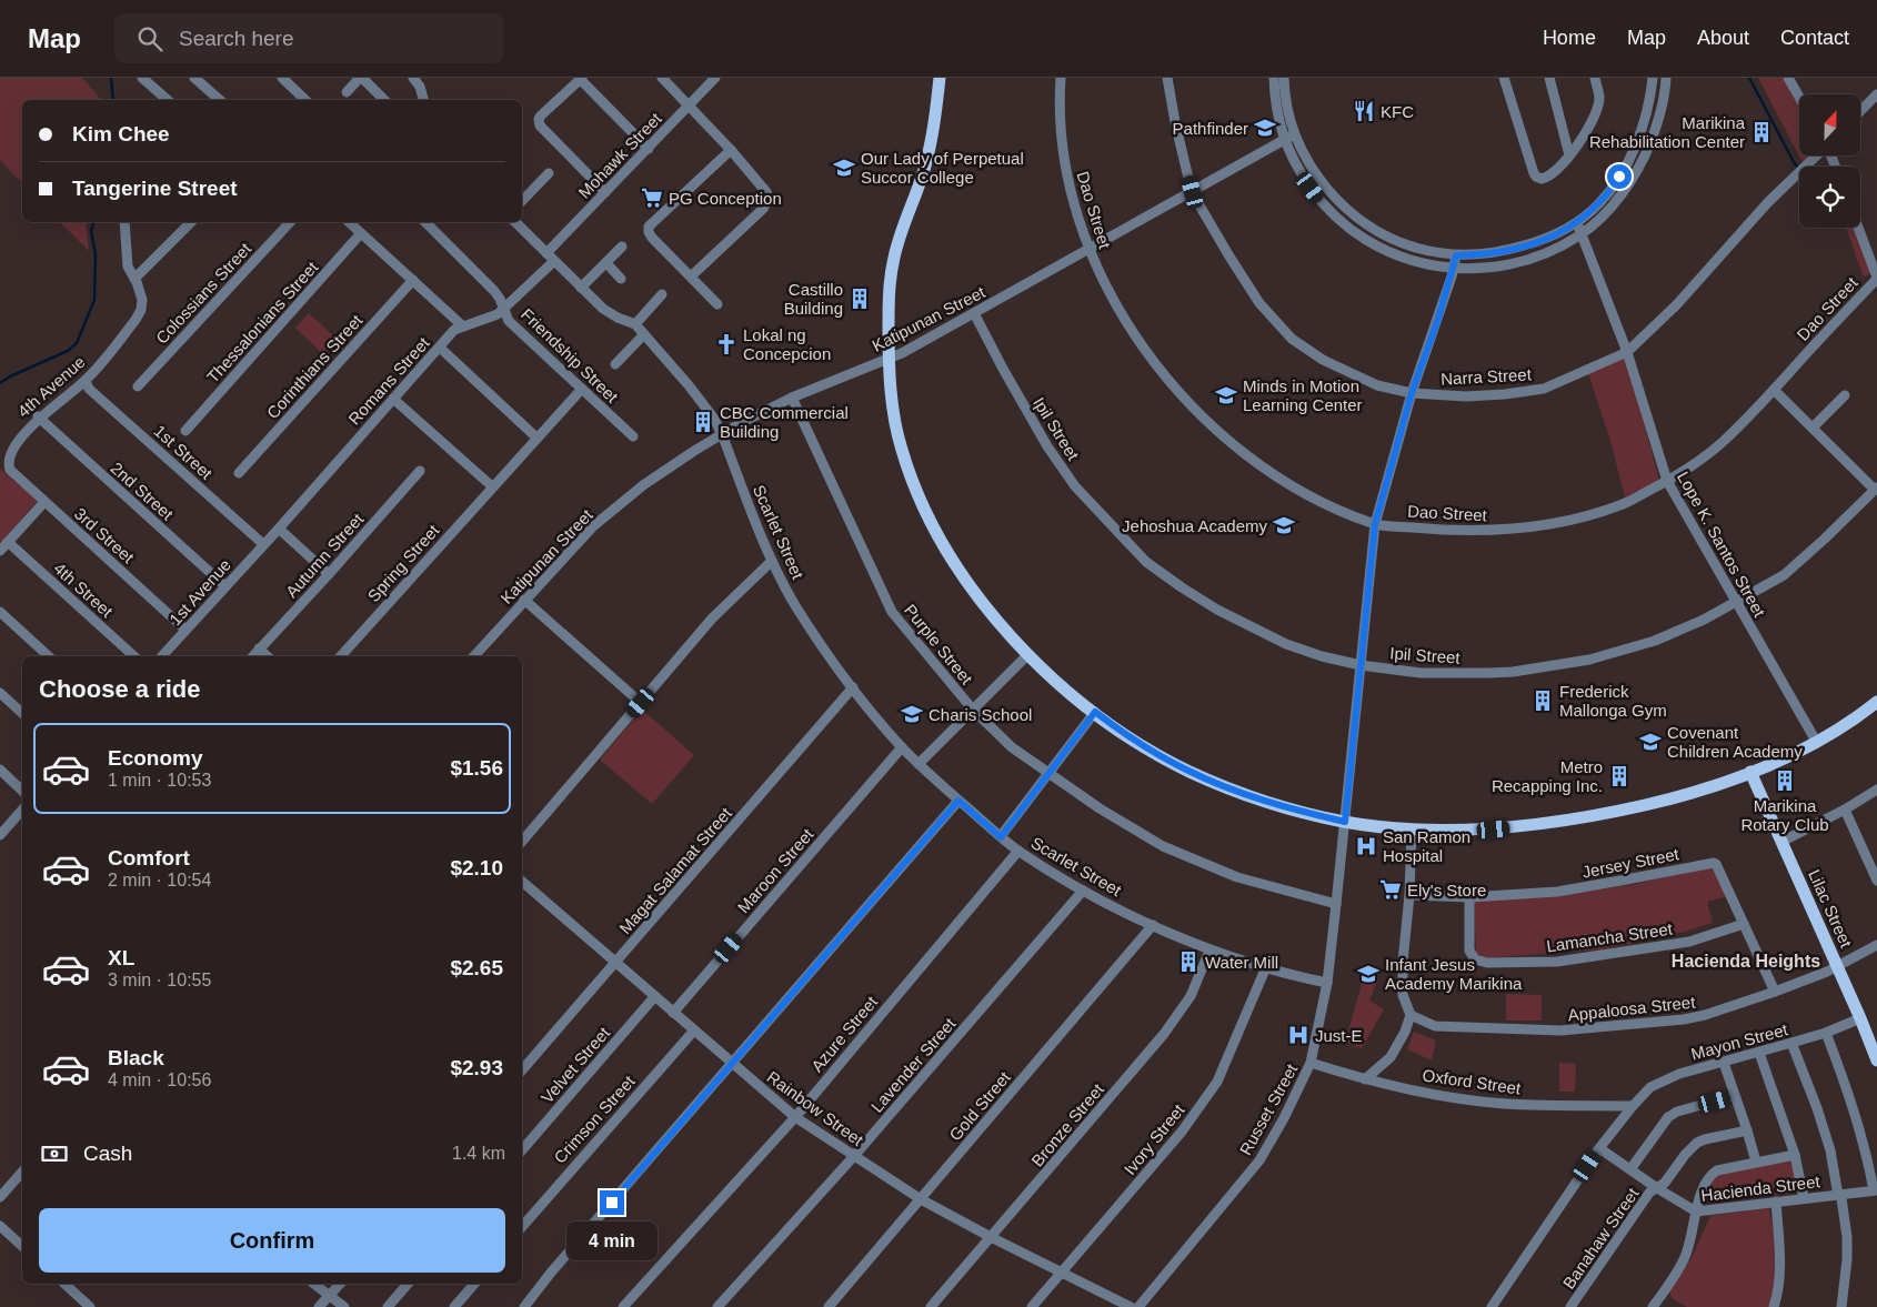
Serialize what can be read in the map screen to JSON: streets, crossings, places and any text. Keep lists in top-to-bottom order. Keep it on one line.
{"streets":{"main road":["Lilac Street"],"street":["Mohawk Street","Dao Street","Colossians Street","Katipunan Street","Thessalonians Street","Friendship Street","Corinthians Street","Narra Street","Romans Street","4th Avenue","Ipil Street","1st Street","2nd Street","Scarlet Street","3rd Street","Lope K. Santos Street","Autumn Street","Spring Street","4th Street","1st Avenue","Purple Street","Jersey Street","Magat Salamat Street","Maroon Street","Lamancha Street","Appaloosa Street","Azure Street","Mayon Street","Velvet Street","Lavender Street","Oxford Street","Gold Street","Rainbow Street","Russet Street","Crimson Street","Bronze Street","Ivory Street","Hacienda Street","Banahaw Street"]},"crossings":[["Mohawk Street","Romans Street"],["Dao Street","Katipunan Street"],["Dao Street","Lope K. Santos Street"],["Dao Street","Russet Street"],["Katipunan Street","Narra Street"],["Katipunan Street","Ipil Street"],["Katipunan Street","Scarlet Street"],["Katipunan Street","Purple Street"],["Friendship Street","Romans Street"],["Friendship Street","Spring Street"],["Narra Street","Lope K. Santos Street"],["Narra Street","Russet Street"],["Romans Street","1st Street"],["Romans Street","1st Avenue"],["4th Avenue","1st Street"],["4th Avenue","2nd Street"],["4th Avenue","3rd Street"],["Ipil Street","Lope K. Santos Street"],["Ipil Street","Russet Street"],["1st Street","1st Avenue"],["2nd Street","1st Avenue"],["Scarlet Street","Magat Salamat Street"],["Scarlet Street","Maroon Street"],["Scarlet Street","Azure Street"],["Scarlet Street","Lavender Street"],["Scarlet Street","Gold Street"],["Scarlet Street","Russet Street"],["Scarlet Street","Bronze Street"],["Scarlet Street","Ivory Street"],["3rd Street","1st Avenue"],["Purple Street","Russet Street"],["Jersey Street","Lamancha Street"],["Jersey Street","Appaloosa Street"],["Magat Salamat Street","Rainbow Street"],["Maroon Street","Rainbow Street"],["Lilac Street","Appaloosa Street"],["Lilac Street","Mayon Street"],["Azure Street","Rainbow Street"],["Mayon Street","Oxford Street"],["Mayon Street","Hacienda Street"],["Velvet Street","Rainbow Street"],["Lavender Street","Rainbow Street"],["Oxford Street","Russet Street"],["Gold Street","Rainbow Street"],["Rainbow Street","Crimson Street"],["Rainbow Street","Bronze Street"],["Rainbow Street","Ivory Street"],["Hacienda Street","Banahaw Street"]],"districts":["Hacienda Heights"],"places":{"restaurant":["KFC"],"school or university":["Pathfinder","Our Lady of Perpetual Succor College","Minds in Motion Learning Center","Jehoshua Academy","Charis School","Covenant Children Academy","Infant Jesus Academy Marikina"],"building":["Marikina Rehabilitation Center","Castillo Building","CBC Commercial Building","Frederick Mallonga Gym","Metro Recapping Inc.","Marikina Rotary Club","Water Mill"],"supermarket":["PG Conception","Ely's Store"],"church":["Lokal ng Concepcion"],"hospital":["San Ramon Hospital","Just-E"]},"north":"top","page":{"header":"Map","search":"Search here","nav":["Home","Map","About","Contact"],"banner":["Kim Chee","Tangerine Street"],"heading":"Choose a ride","list":[{"name":"Economy","note":"1 min · 10:53","value":"$1.56"},{"name":"Comfort","note":"2 min · 10:54","value":"$2.10"},{"name":"XL","note":"3 min · 10:55","value":"$2.65"},{"name":"Black","note":"4 min · 10:56","value":"$2.93"}],"pay":["Cash","1.4 km"],"buttons":"Confirm","bubble":"4 min"}}
